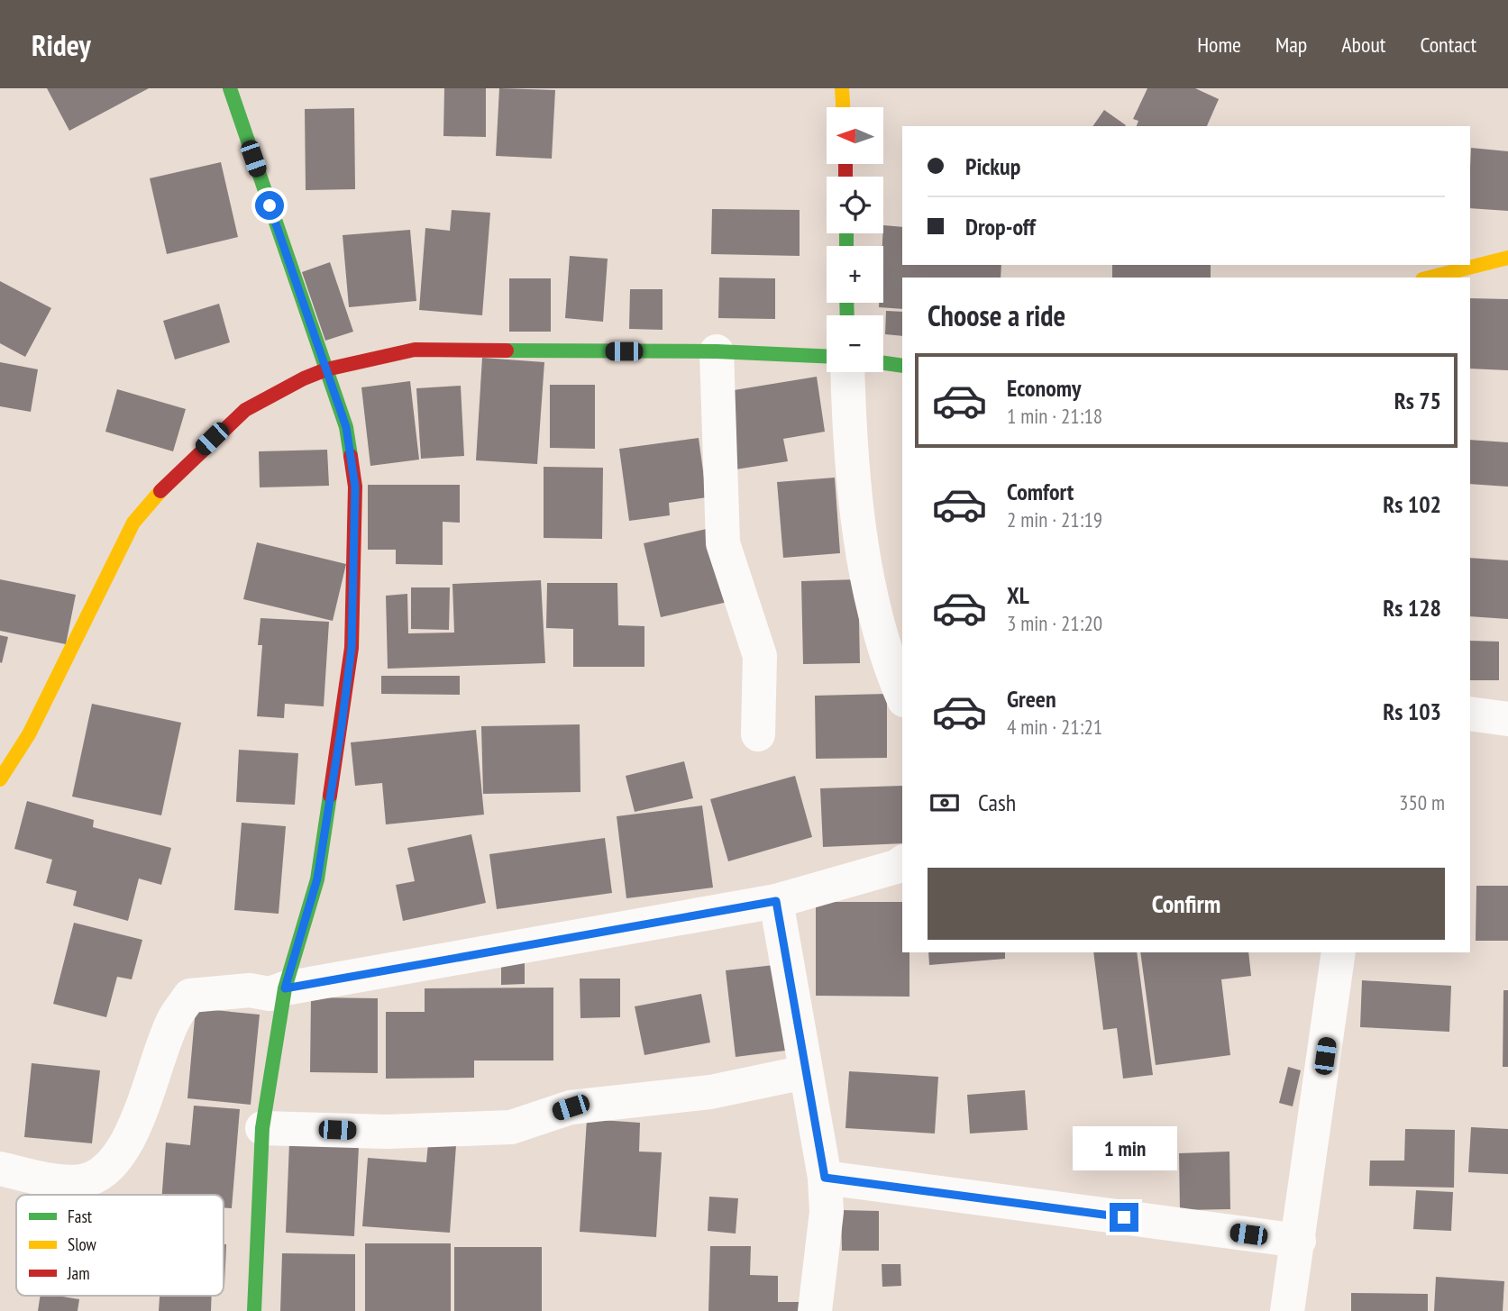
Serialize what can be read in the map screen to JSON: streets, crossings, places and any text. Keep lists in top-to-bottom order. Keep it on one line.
{"legend":["Fast","Slow","Jam"],"north":"left","page":{"header":"Ridey","nav":["Home","Map","About","Contact"],"map_buttons":["+","−"],"banner":["Pickup","Drop-off"],"heading":"Choose a ride","list":[{"name":"Economy","note":"1 min · 21:18","value":"Rs 75"},{"name":"Comfort","note":"2 min · 21:19","value":"Rs 102"},{"name":"XL","note":"3 min · 21:20","value":"Rs 128"},{"name":"Green","note":"4 min · 21:21","value":"Rs 103"}],"pay":["Cash","350 m"],"buttons":"Confirm","bubble":"1 min"}}
